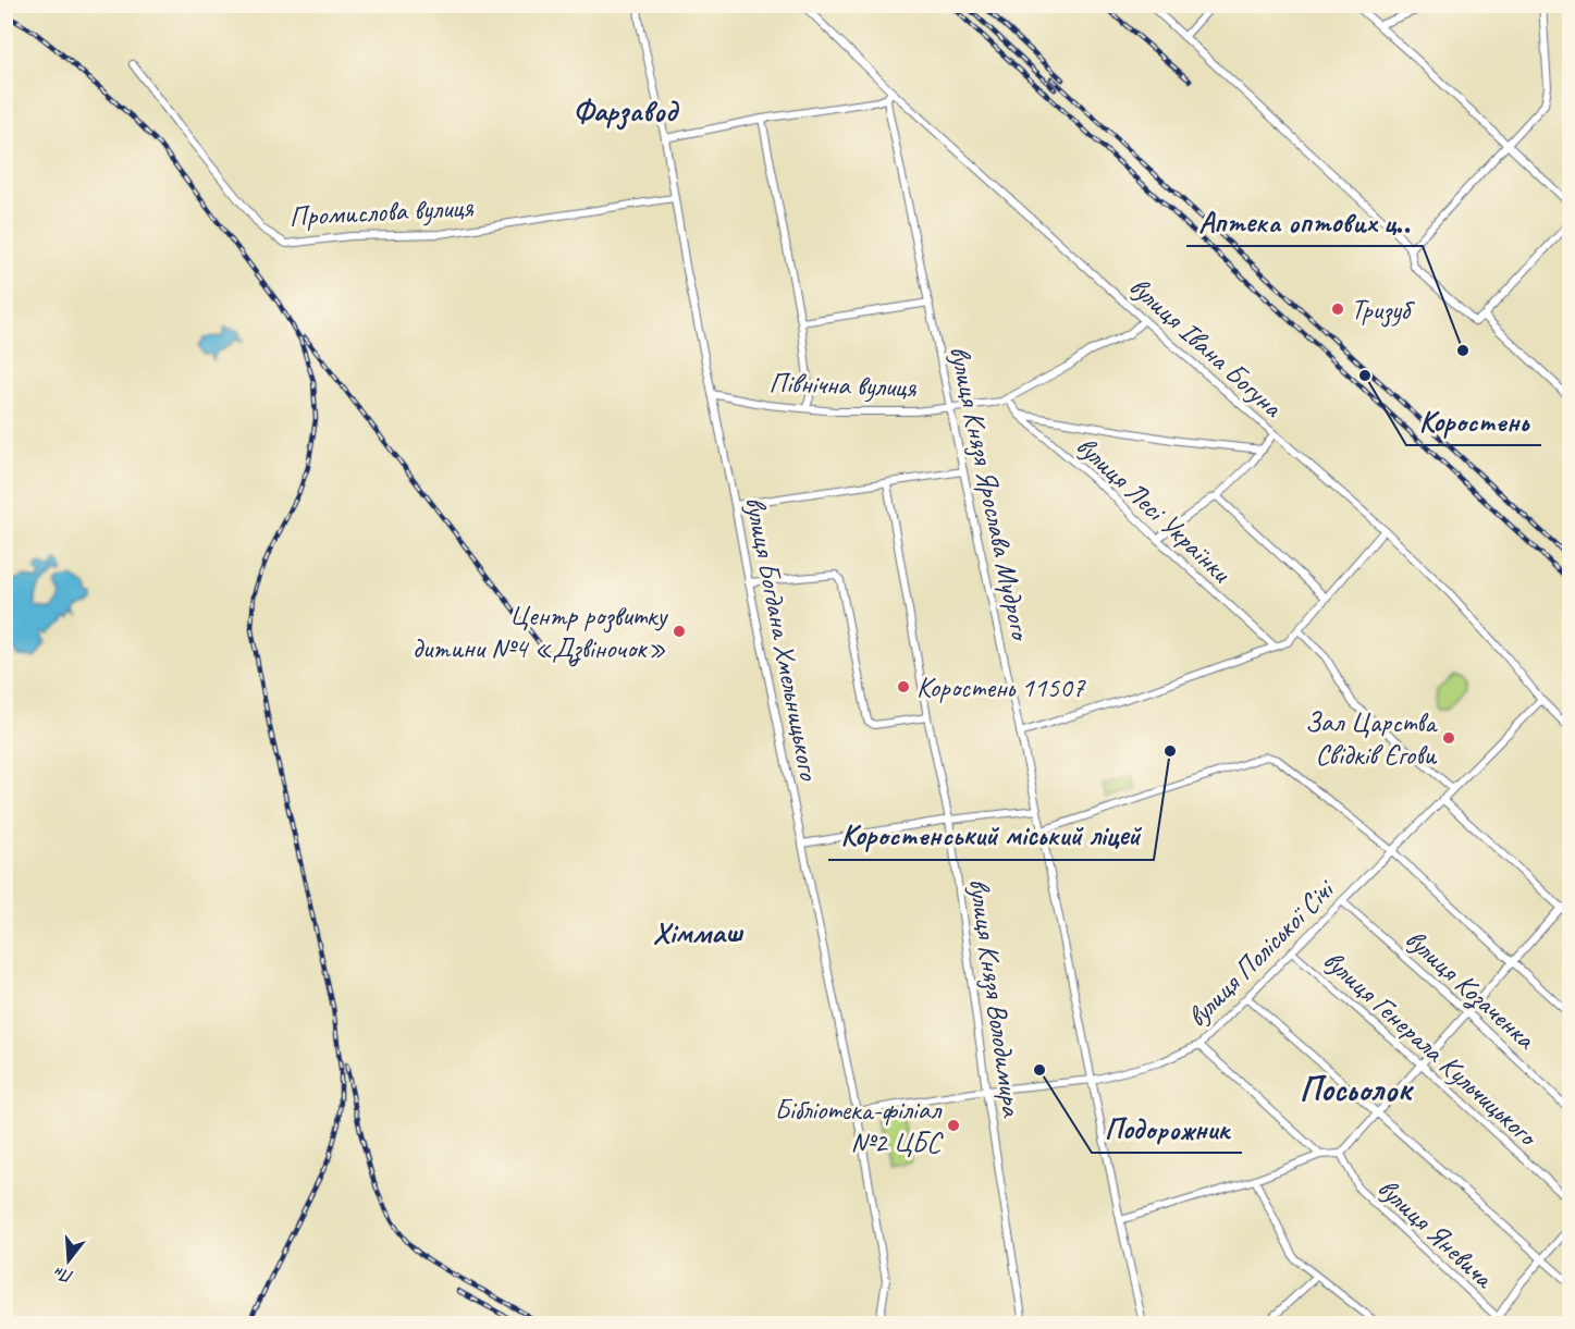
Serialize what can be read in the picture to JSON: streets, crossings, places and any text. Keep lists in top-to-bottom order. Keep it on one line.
{"streets":{"street":["Промислова вулиця","вулиця Івана Богуна","Північна вулиця","вулиця Князя Ярослава Мудрого","вулиця Лесі Українки","вулиця Богдана Хмельницького","вулиця Поліської Січі","вулиця Козаченка","вулиця Князя Володимира","вулиця Генерала Кульчицького","вулиця Яневича"]},"crossings":[["Промислова вулиця","вулиця Богдана Хмельницького"],["вулиця Івана Богуна","Північна вулиця"],["вулиця Івана Богуна","вулиця Князя Ярослава Мудрого"],["вулиця Івана Богуна","вулиця Поліської Січі"],["Північна вулиця","вулиця Князя Ярослава Мудрого"],["Північна вулиця","вулиця Лесі Українки"],["Північна вулиця","вулиця Богдана Хмельницького"],["вулиця Князя Ярослава Мудрого","вулиця Поліської Січі"],["вулиця Богдана Хмельницького","вулиця Поліської Січі"],["вулиця Поліської Січі","вулиця Козаченка"],["вулиця Поліської Січі","вулиця Князя Володимира"],["вулиця Поліської Січі","вулиця Генерала Кульчицького"]],"districts":["Фарзавод","Хіммаш","Посьолок"],"places":["Тризуб","Аптека оптових ц‥","Коростень","Центр розвитку дитини №4 «Дзвіночок»","Коростень 11507","Зал Царства Свідків Єгови","Коростенський міський ліцей","Подорожник","Бібліотека-філіал №2 ЦБС"],"north":"bottom"}
